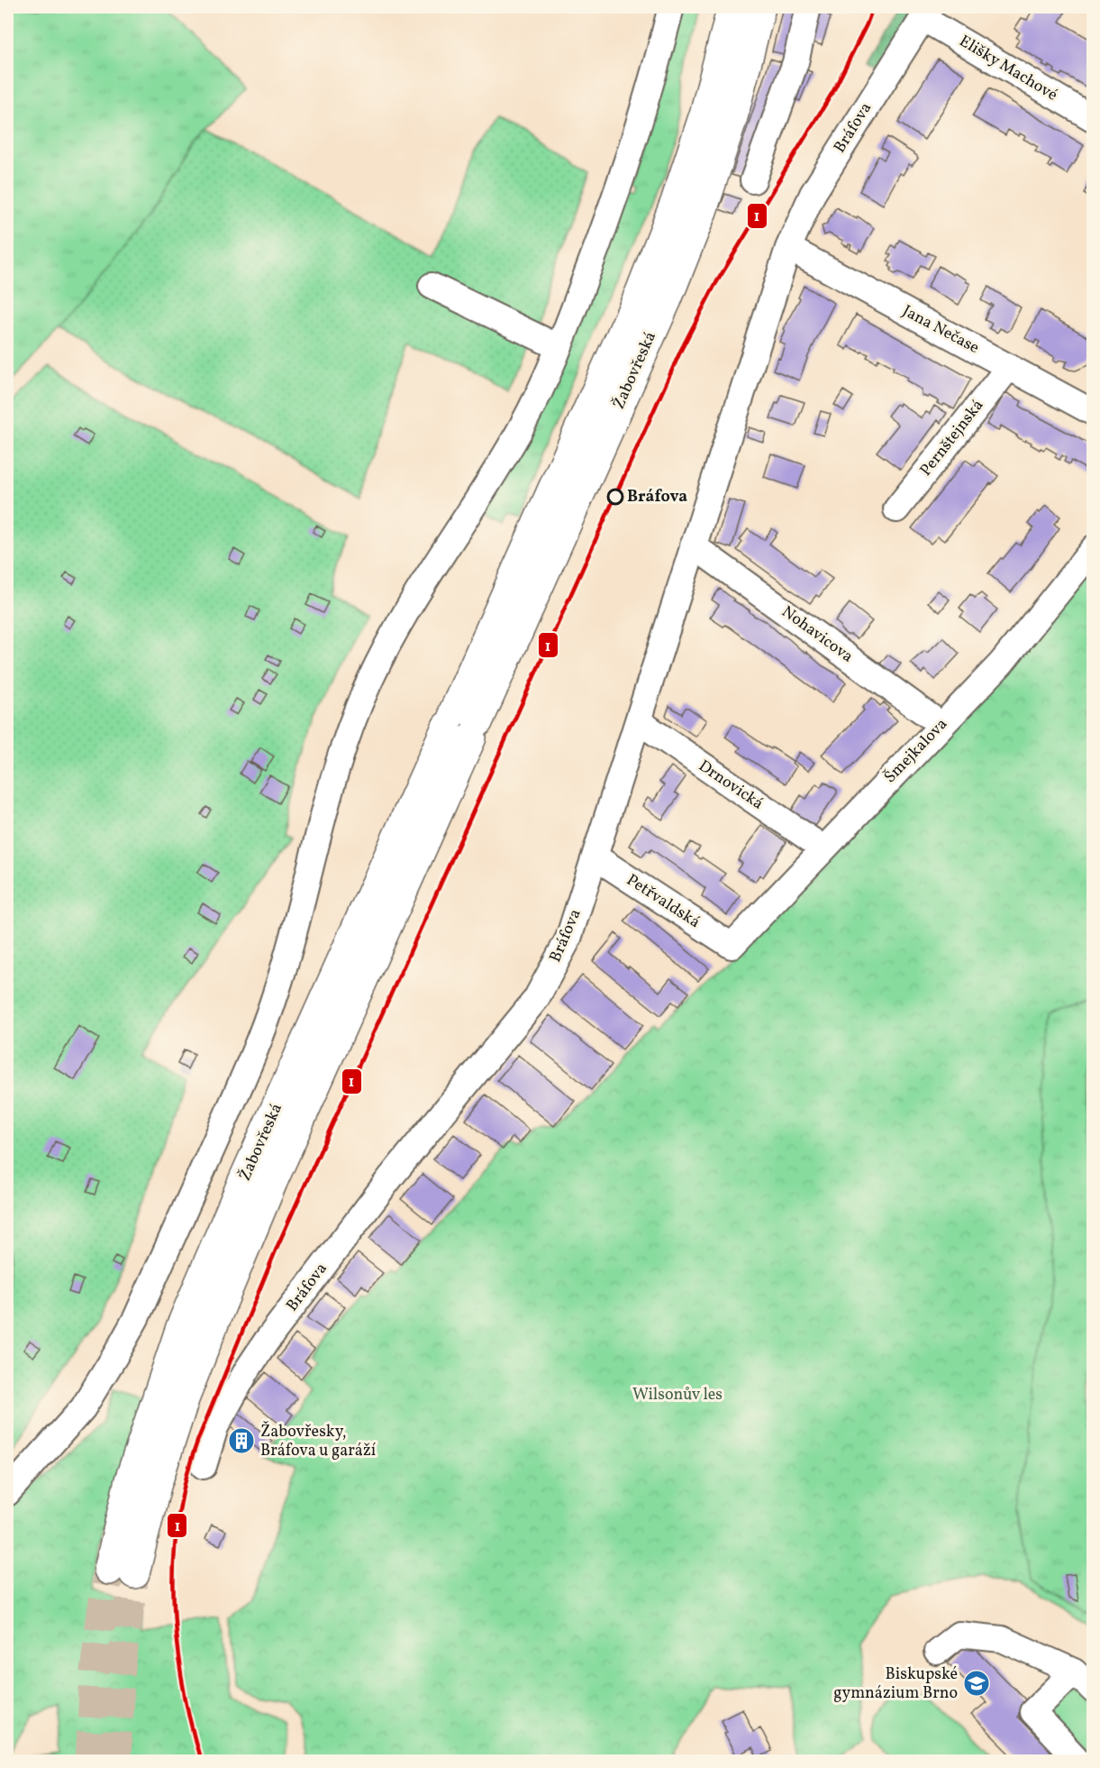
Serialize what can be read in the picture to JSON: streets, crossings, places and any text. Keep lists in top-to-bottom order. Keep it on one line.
{"streets":{"highway":["Žabovřeská"],"street":["Elišky Machové","Bráfova","Jana Nečase","Pernštejnská","Nohavicova","Šmejkalova","Drnovická","Petřvaldská"]},"crossings":[["Elišky Machové","Bráfova"],["Bráfova","Jana Nečase"],["Bráfova","Nohavicova"],["Bráfova","Drnovická"],["Bráfova","Petřvaldská"],["Jana Nečase","Pernštejnská"],["Nohavicova","Šmejkalova"],["Šmejkalova","Drnovická"],["Šmejkalova","Petřvaldská"]],"parks":["Wilsonův les"],"places":{"other":["Bráfova"],"building":["Žabovřesky, Bráfova u garáží"],"school or university":["Biskupské gymnázium Brno"]},"lines":["transit line 1"]}
